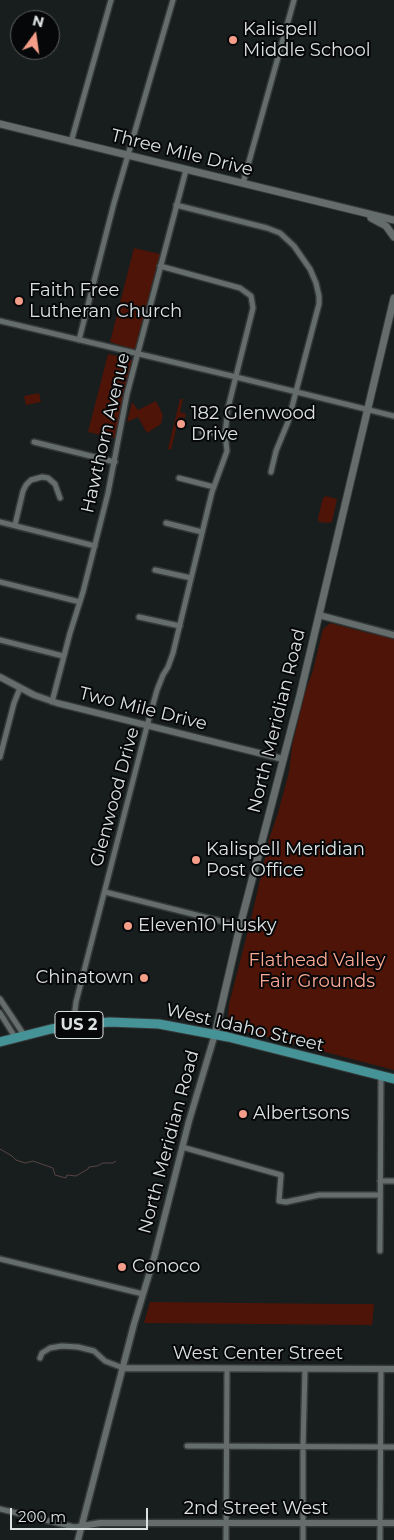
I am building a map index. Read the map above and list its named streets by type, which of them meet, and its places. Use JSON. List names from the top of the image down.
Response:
{
  "streets": {
    "highway": ["US 2", "West Idaho Street"],
    "main road": ["Three Mile Drive", "North Meridian Road"],
    "street": [
      "Hawthorn Avenue",
      "Two Mile Drive",
      "Glenwood Drive",
      "West Center Street",
      "2nd Street West"
    ]
  },
  "crossings": [
    ["Three Mile Drive", "Hawthorn Avenue"],
    ["Hawthorn Avenue", "Two Mile Drive"],
    ["Hawthorn Avenue", "Glenwood Drive"],
    ["Two Mile Drive", "North Meridian Road"],
    ["Two Mile Drive", "Glenwood Drive"],
    ["North Meridian Road", "West Idaho Street"],
    ["North Meridian Road", "West Center Street"],
    ["North Meridian Road", "2nd Street West"],
    ["Glenwood Drive", "West Idaho Street"]
  ],
  "parks": ["Flathead Valley Fair Grounds"],
  "places": [
    "Kalispell Middle School",
    "Faith Free Lutheran Church",
    "182 Glenwood Drive",
    "Kalispell Meridian Post Office",
    "Eleven10 Husky",
    "Chinatown",
    "Albertsons",
    "Conoco"
  ],
  "scale_bar": "200 m",
  "north": "top"
}
